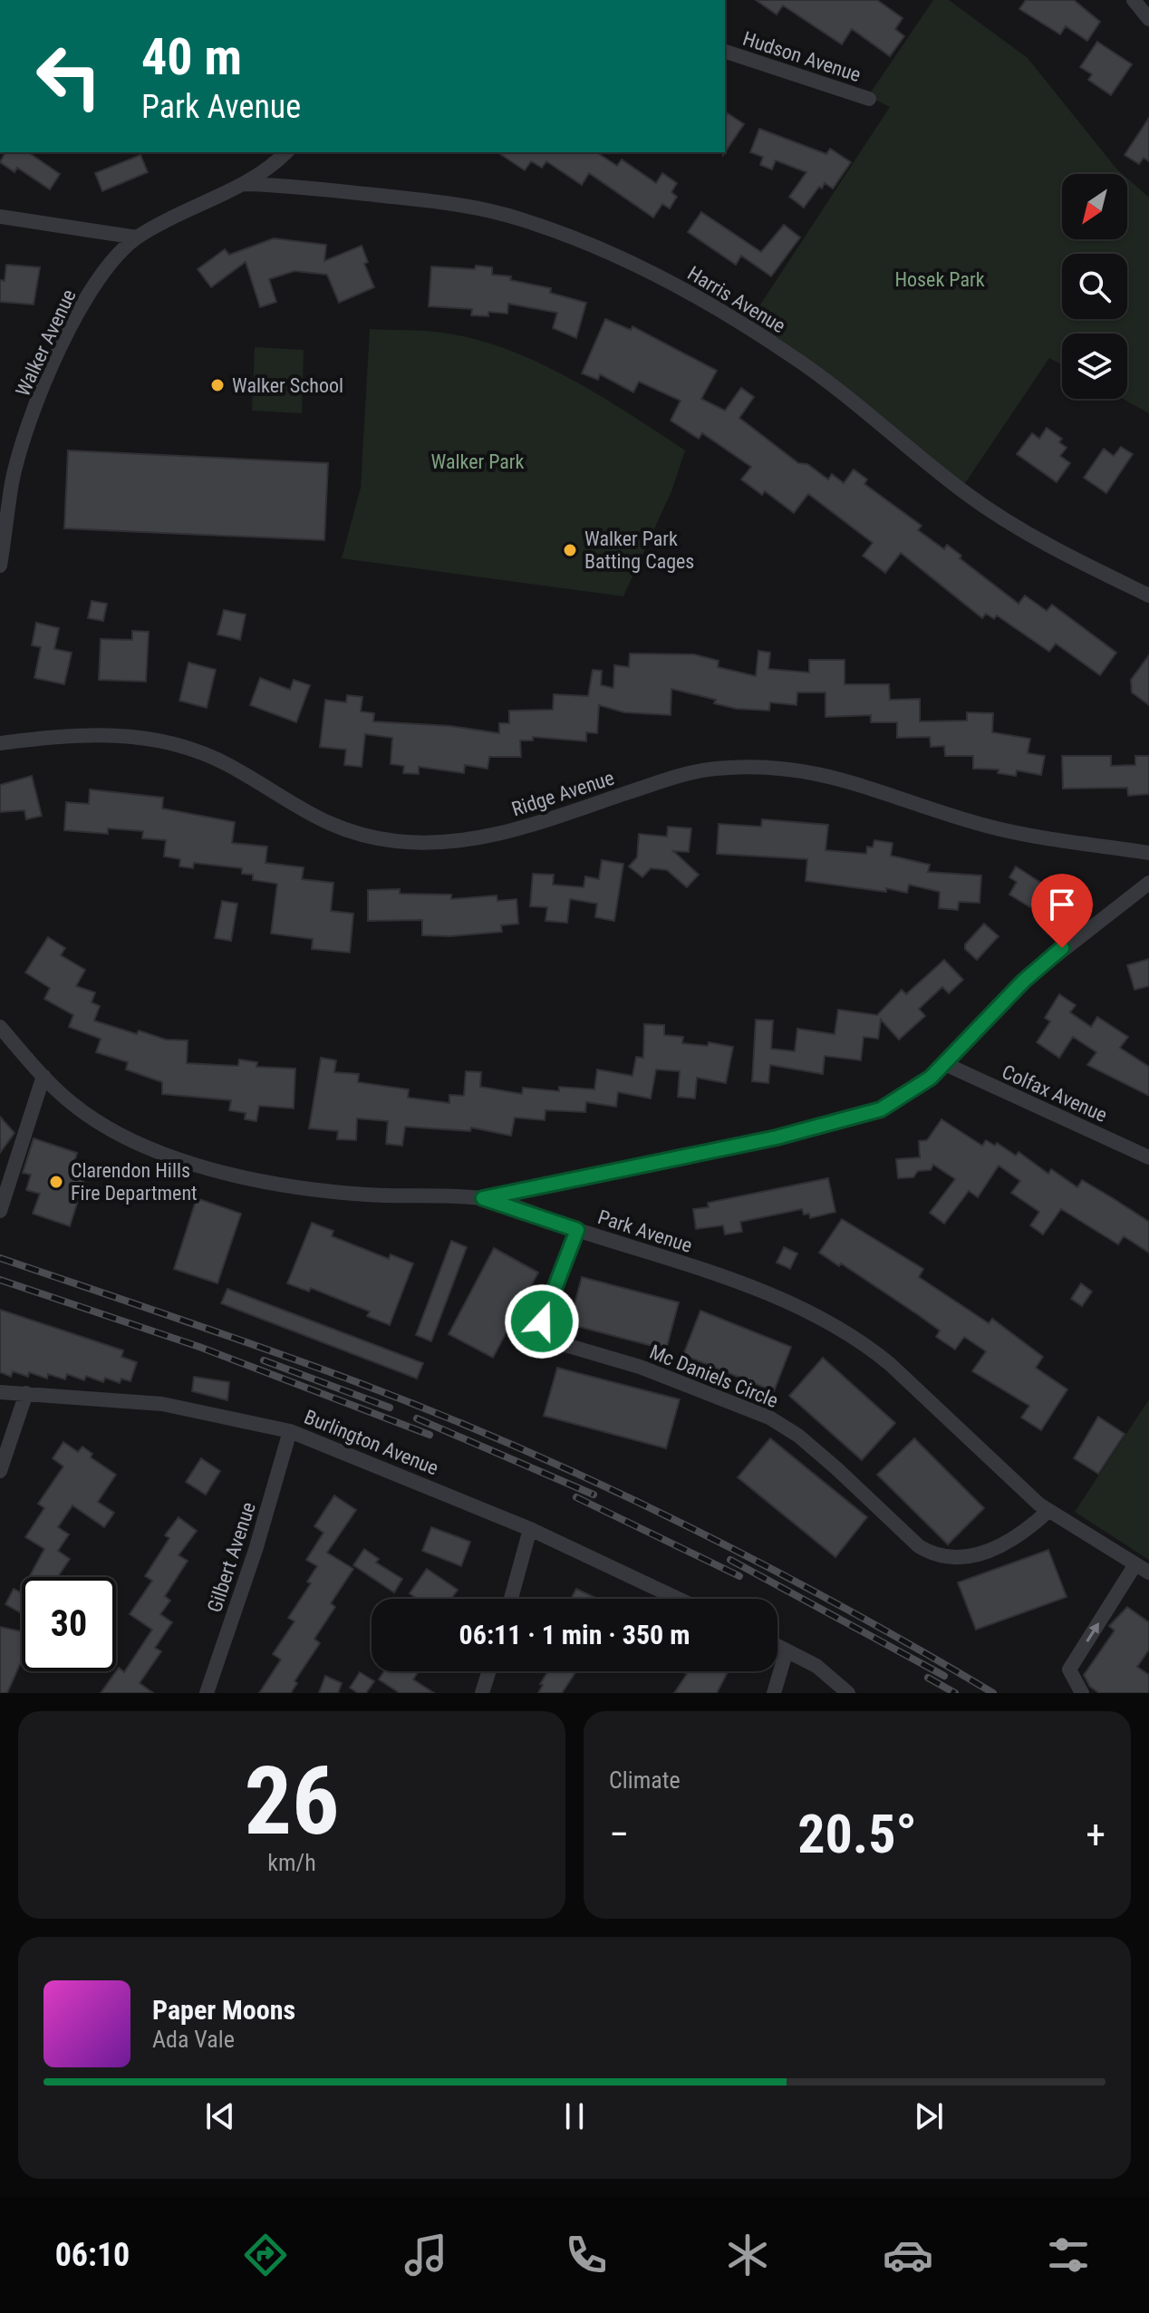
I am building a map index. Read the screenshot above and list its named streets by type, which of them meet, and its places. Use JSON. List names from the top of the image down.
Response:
{
  "streets": {
    "street": [
      "Hudson Avenue",
      "Harris Avenue",
      "Walker Avenue",
      "Ridge Avenue",
      "Colfax Avenue",
      "Park Avenue",
      "Mc Daniels Circle",
      "Burlington Avenue",
      "Gilbert Avenue"
    ]
  },
  "crossings": [
    ["Harris Avenue", "Walker Avenue"],
    ["Park Avenue", "Mc Daniels Circle"],
    ["Burlington Avenue", "Gilbert Avenue"]
  ],
  "parks": ["Hosek Park", "Walker Park"],
  "places": ["Walker School", "Walker Park Batting Cages", "Clarendon Hills Fire Department"],
  "north": "bottom left",
  "page": {
    "turn": ["40 m", "Park Avenue"],
    "limit": "30",
    "trip": "06:11 · 1 min · 350 m",
    "tile": [
      ["26", "km/h"],
      "Climate"
    ],
    "heat": ["−", "20.5°", "+"],
    "song": ["Paper Moons", "Ada Vale"],
    "tabs": "06:10"
  }
}
